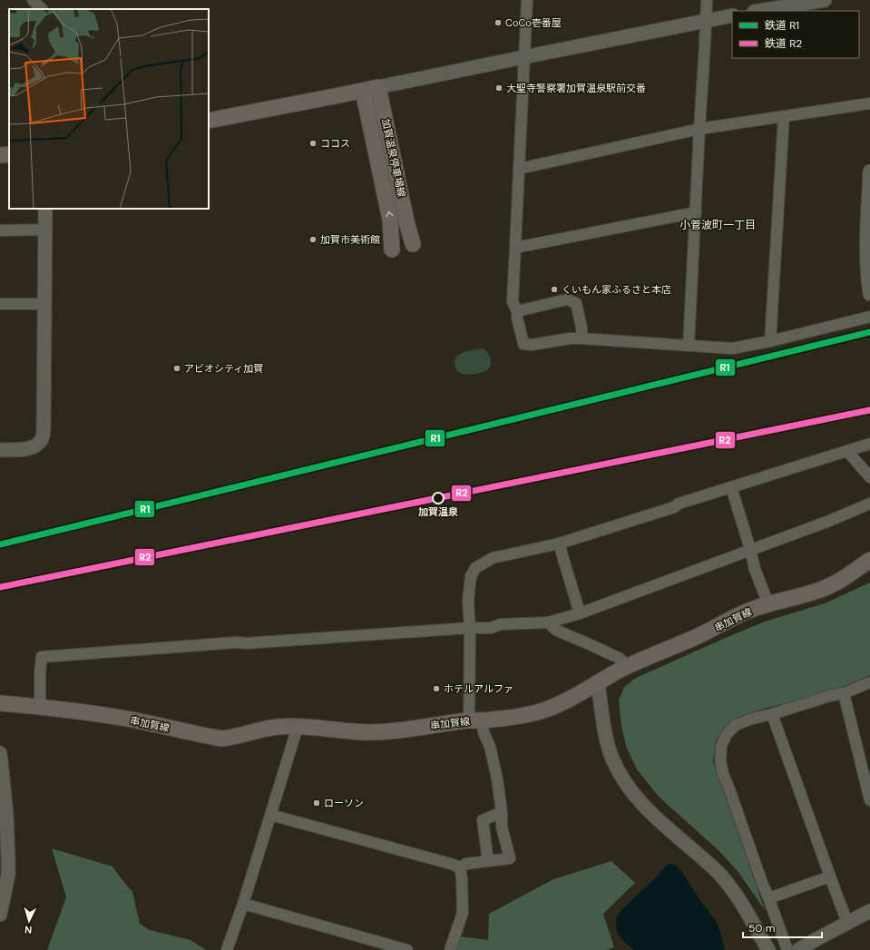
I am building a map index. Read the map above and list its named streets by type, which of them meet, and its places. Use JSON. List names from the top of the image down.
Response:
{
  "streets": {
    "main road": ["加賀温泉停車場線", "串加賀線"]
  },
  "districts": ["小菅波町一丁目"],
  "places": [
    "CoCo壱番屋",
    "大聖寺警察署加賀温泉駅前交番",
    "ココス",
    "加賀市美術館",
    "くいもん家ふるさと本店",
    "アビオシティ加賀",
    "加賀温泉",
    "ホテルアルファ",
    "ローソン"
  ],
  "lines": ["rail line R1", "rail line R2"],
  "legend": ["鉄道 R1", "鉄道 R2"],
  "scale_bar": "50 m",
  "north": "bottom"
}
